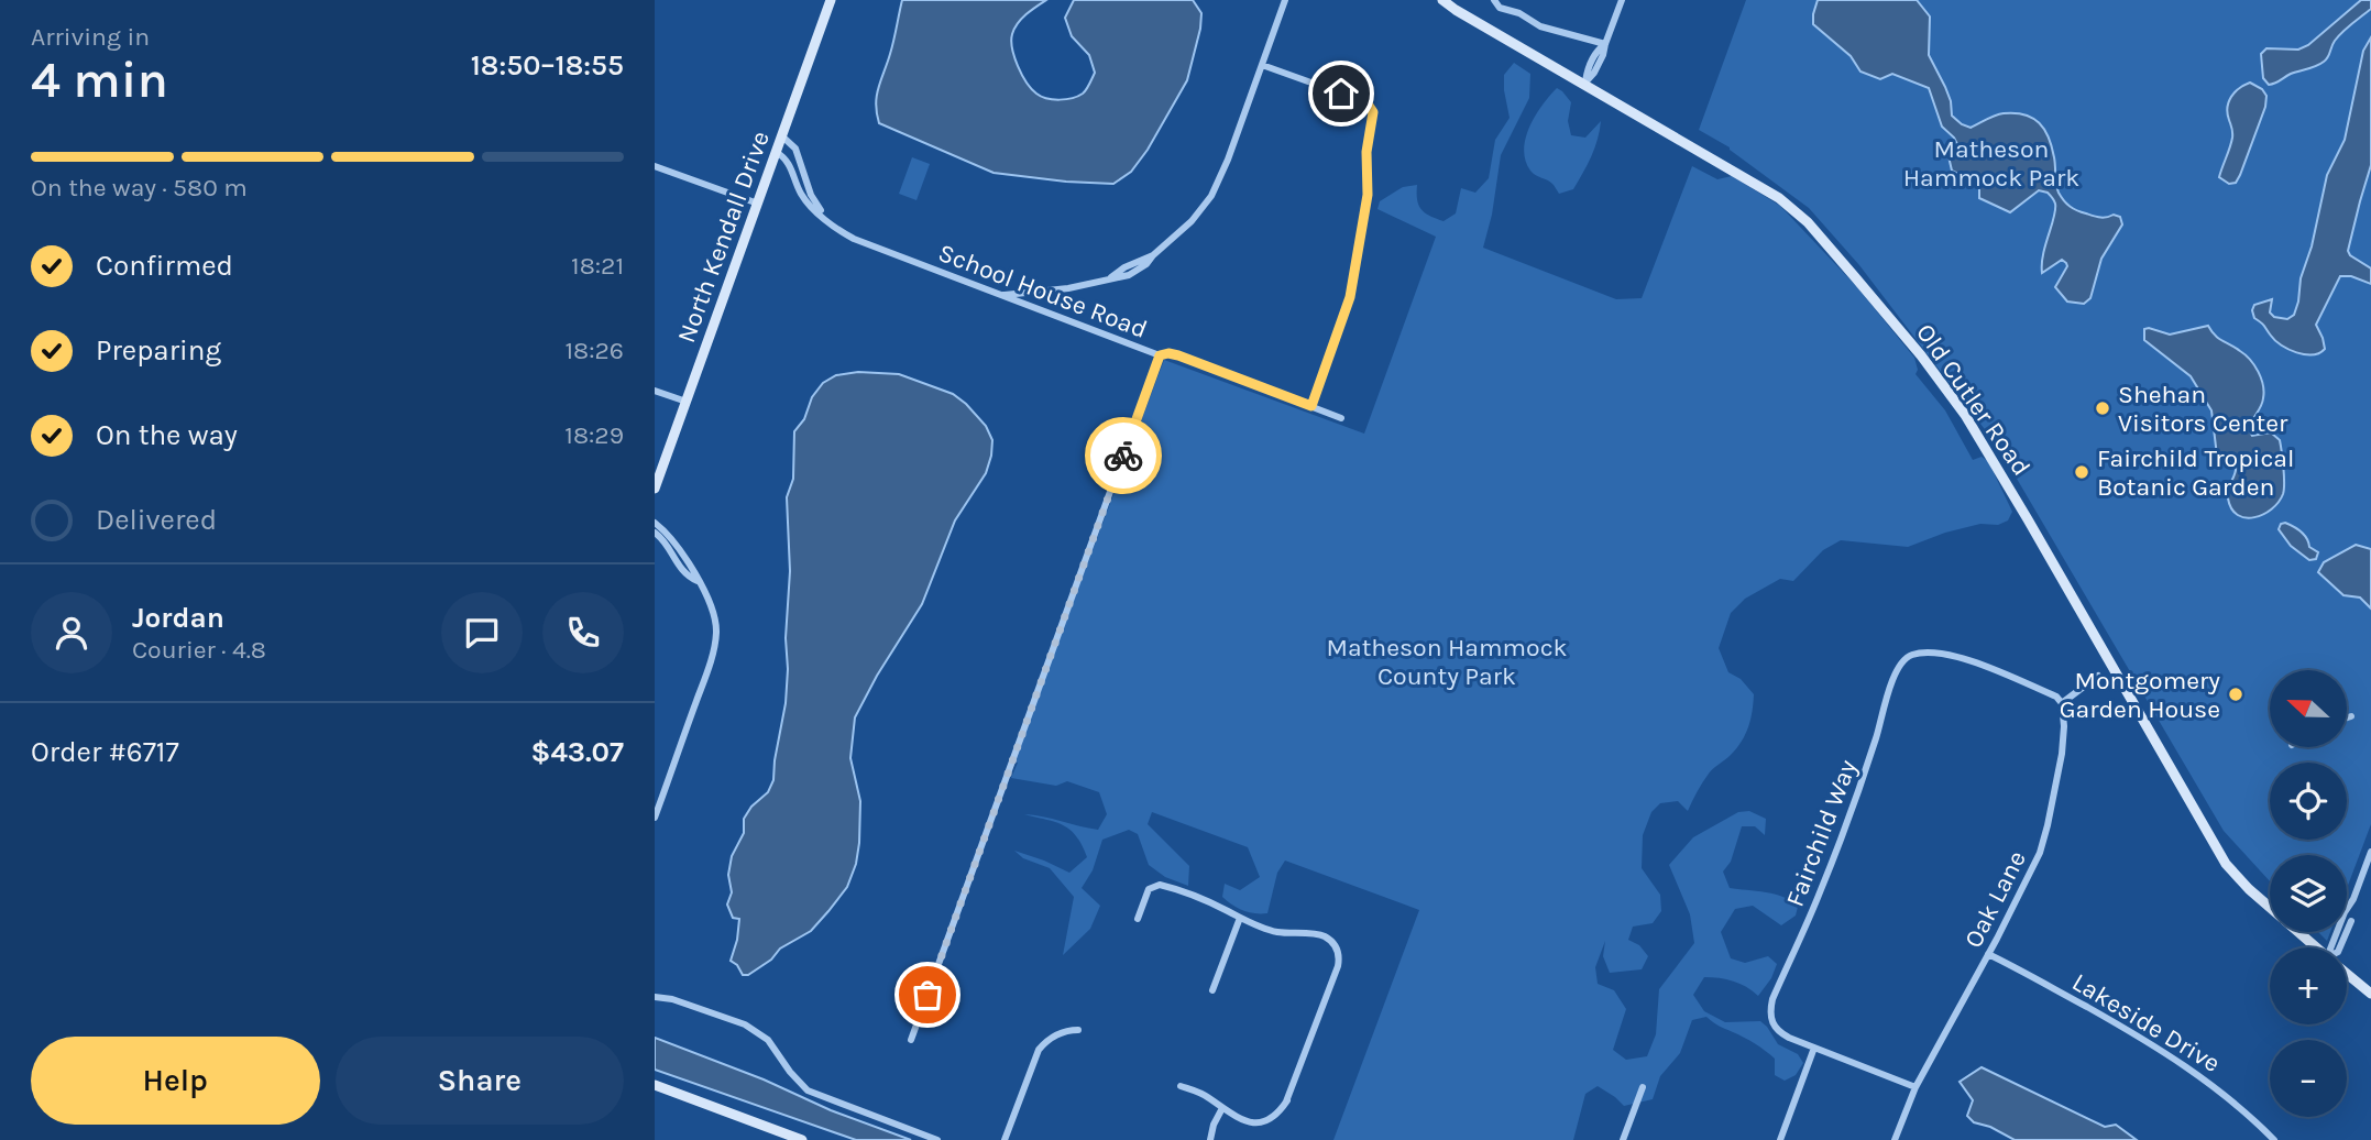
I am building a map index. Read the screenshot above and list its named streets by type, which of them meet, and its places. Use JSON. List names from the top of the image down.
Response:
{
  "streets": {
    "main road": ["North Kendall Drive", "Old Cutler Road"],
    "street": [
      "School House Road",
      "Fairchild Way",
      "Oak Lane",
      "Lakeside Drive"
    ]
  },
  "crossings": [
    ["North Kendall Drive", "School House Road"],
    ["Fairchild Way", "Oak Lane"],
    ["Oak Lane", "Lakeside Drive"]
  ],
  "parks": ["Matheson Hammock Park", "Matheson Hammock County Park"],
  "places": ["Shehan Visitors Center", "Fairchild Tropical Botanic Garden", "Montgomery Garden House"],
  "north": "left",
  "page": {
    "heading": ["4 min", "Arriving in", "18:50–18:55"],
    "panel": [
      "Jordan",
      "Courier · 4.8",
      "Order #6717",
      "$43.07"
    ],
    "bar": "On the way · 580 m",
    "list": [
      ["Confirmed", "18:21"],
      ["Preparing", "18:26"],
      ["On the way", "18:29"],
      "Delivered"
    ],
    "map_buttons": ["+", "−"],
    "buttons": ["Help", "Share"]
  }
}
